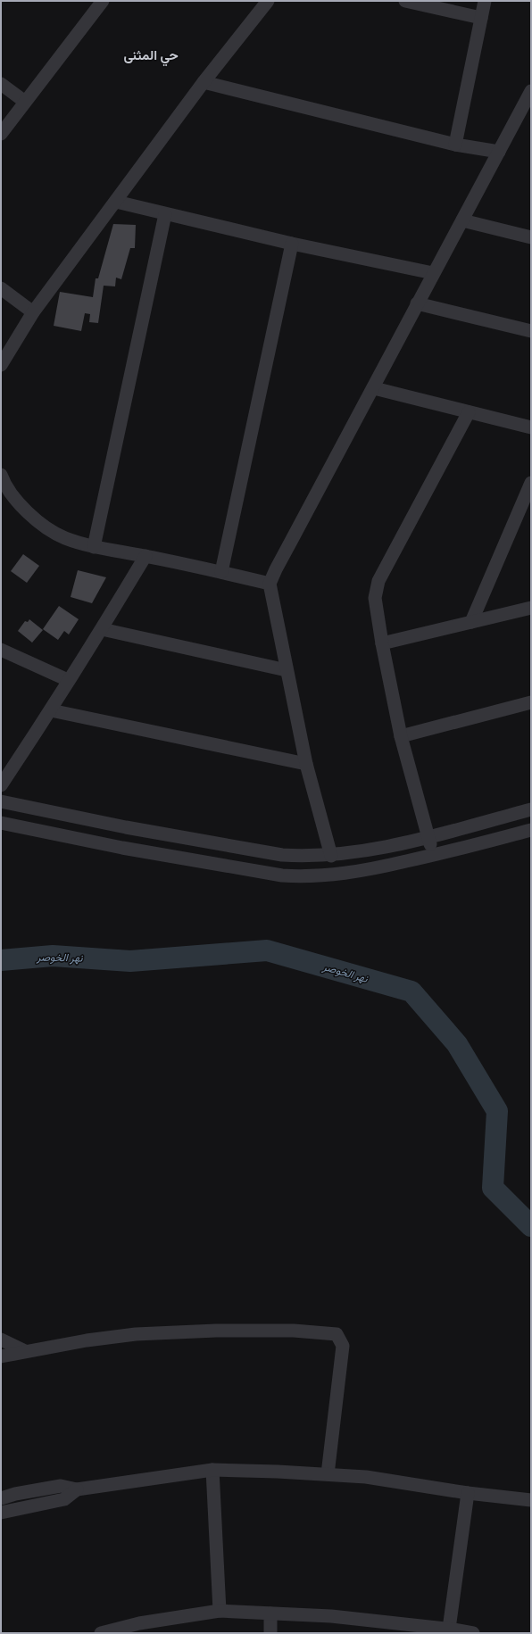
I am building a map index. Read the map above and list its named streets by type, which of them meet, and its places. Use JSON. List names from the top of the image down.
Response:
{
  "districts": ["حي المثنى"],
  "water": ["نهر الخوصر"]
}
